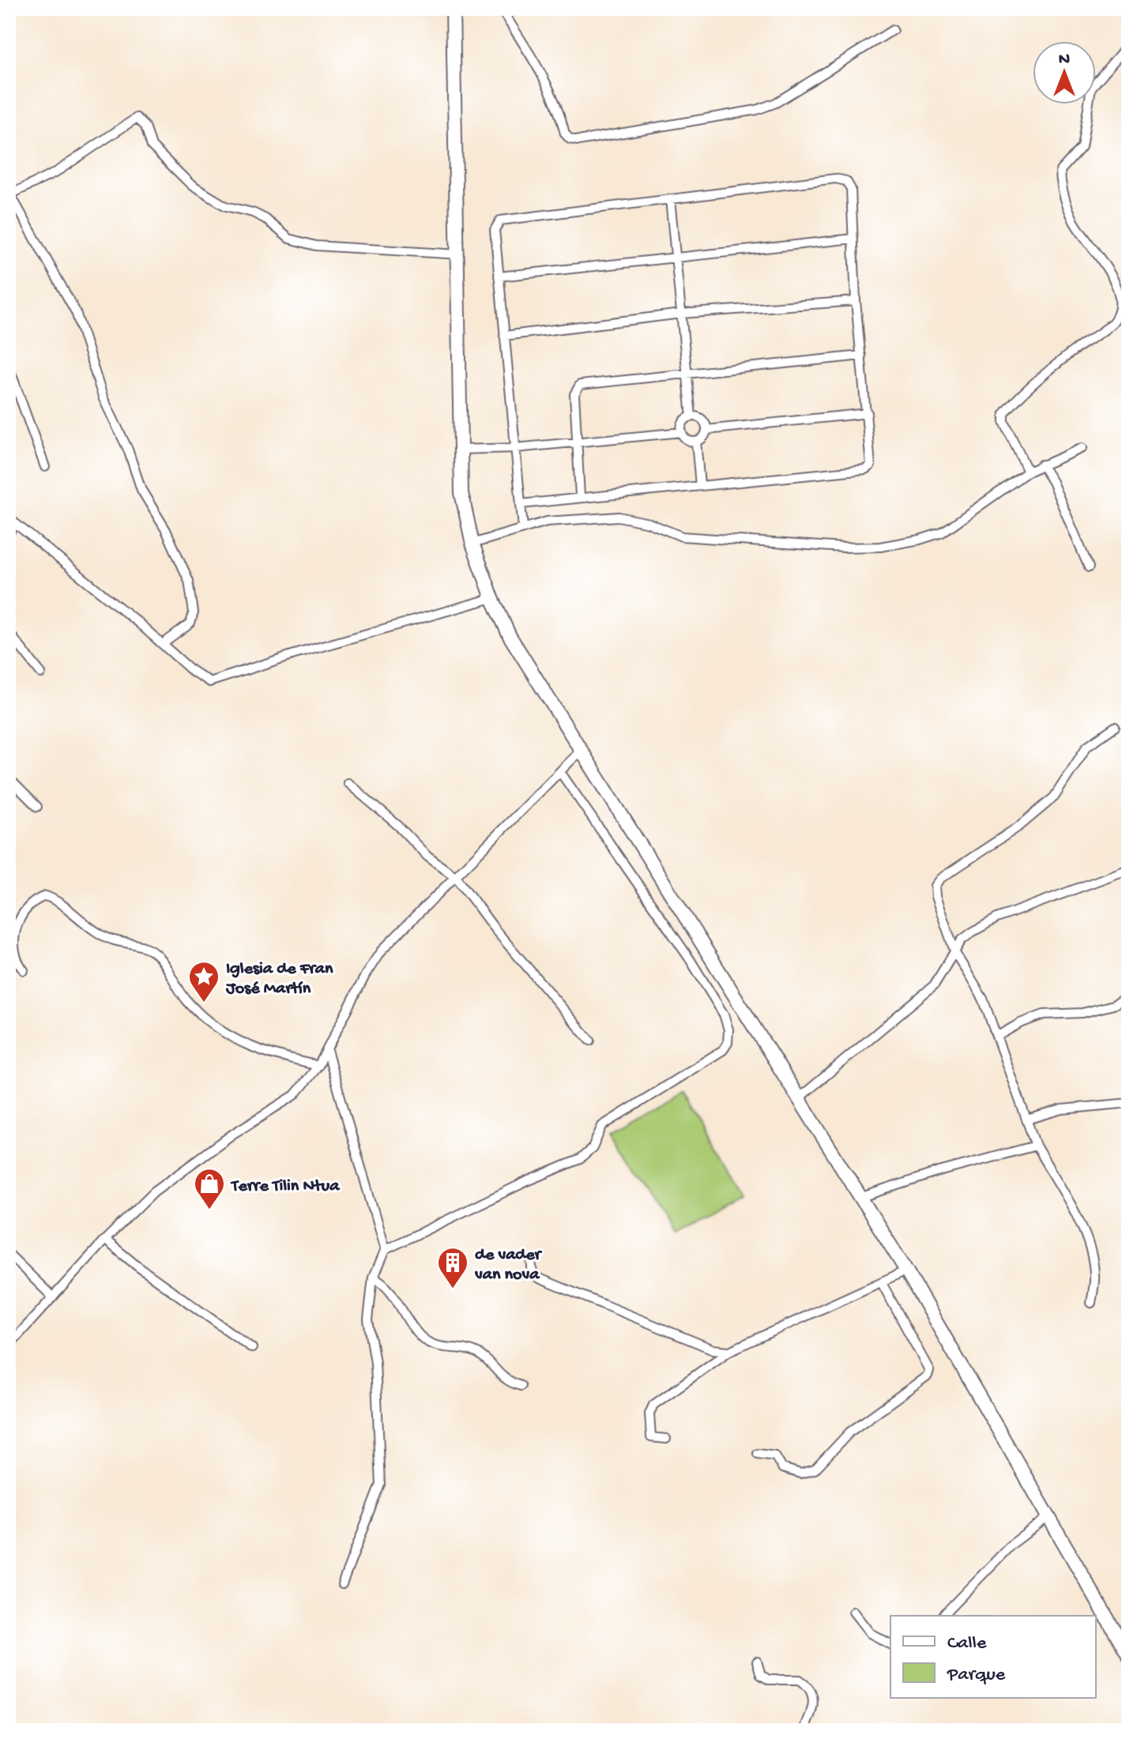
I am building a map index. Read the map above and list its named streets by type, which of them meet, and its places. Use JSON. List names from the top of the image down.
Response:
{
  "places": {
    "place": ["Iglesia de Fran José Martín"],
    "shop": ["Terre Tilin Ntua"],
    "building": ["de vader van nova"]
  },
  "legend": ["Calle", "Parque"],
  "north": "top"
}
